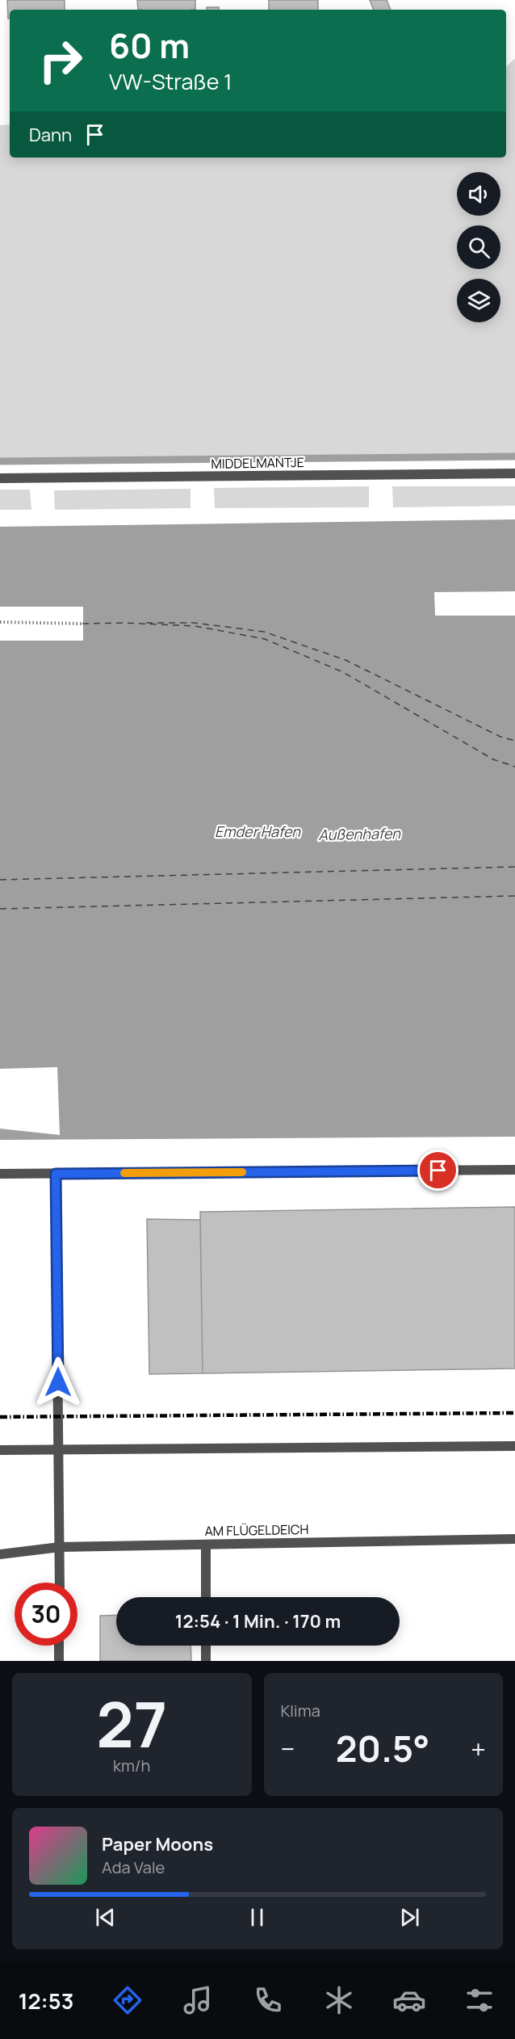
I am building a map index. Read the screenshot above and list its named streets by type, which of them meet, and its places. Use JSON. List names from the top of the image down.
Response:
{
  "streets": {
    "street": ["MIDDELMANTJE", "AM FLÜGELDEICH"]
  },
  "water": ["Emder Hafen", "Außenhafen"],
  "page": {
    "turn": ["60 m", "VW-Straße 1"],
    "then": "Dann",
    "limit": "30",
    "trip": "12:54 · 1 Min. · 170 m",
    "tile": [
      ["27", "km/h"],
      "Klima"
    ],
    "heat": ["−", "20.5°", "+"],
    "song": ["Paper Moons", "Ada Vale"],
    "tabs": "12:53"
  }
}
